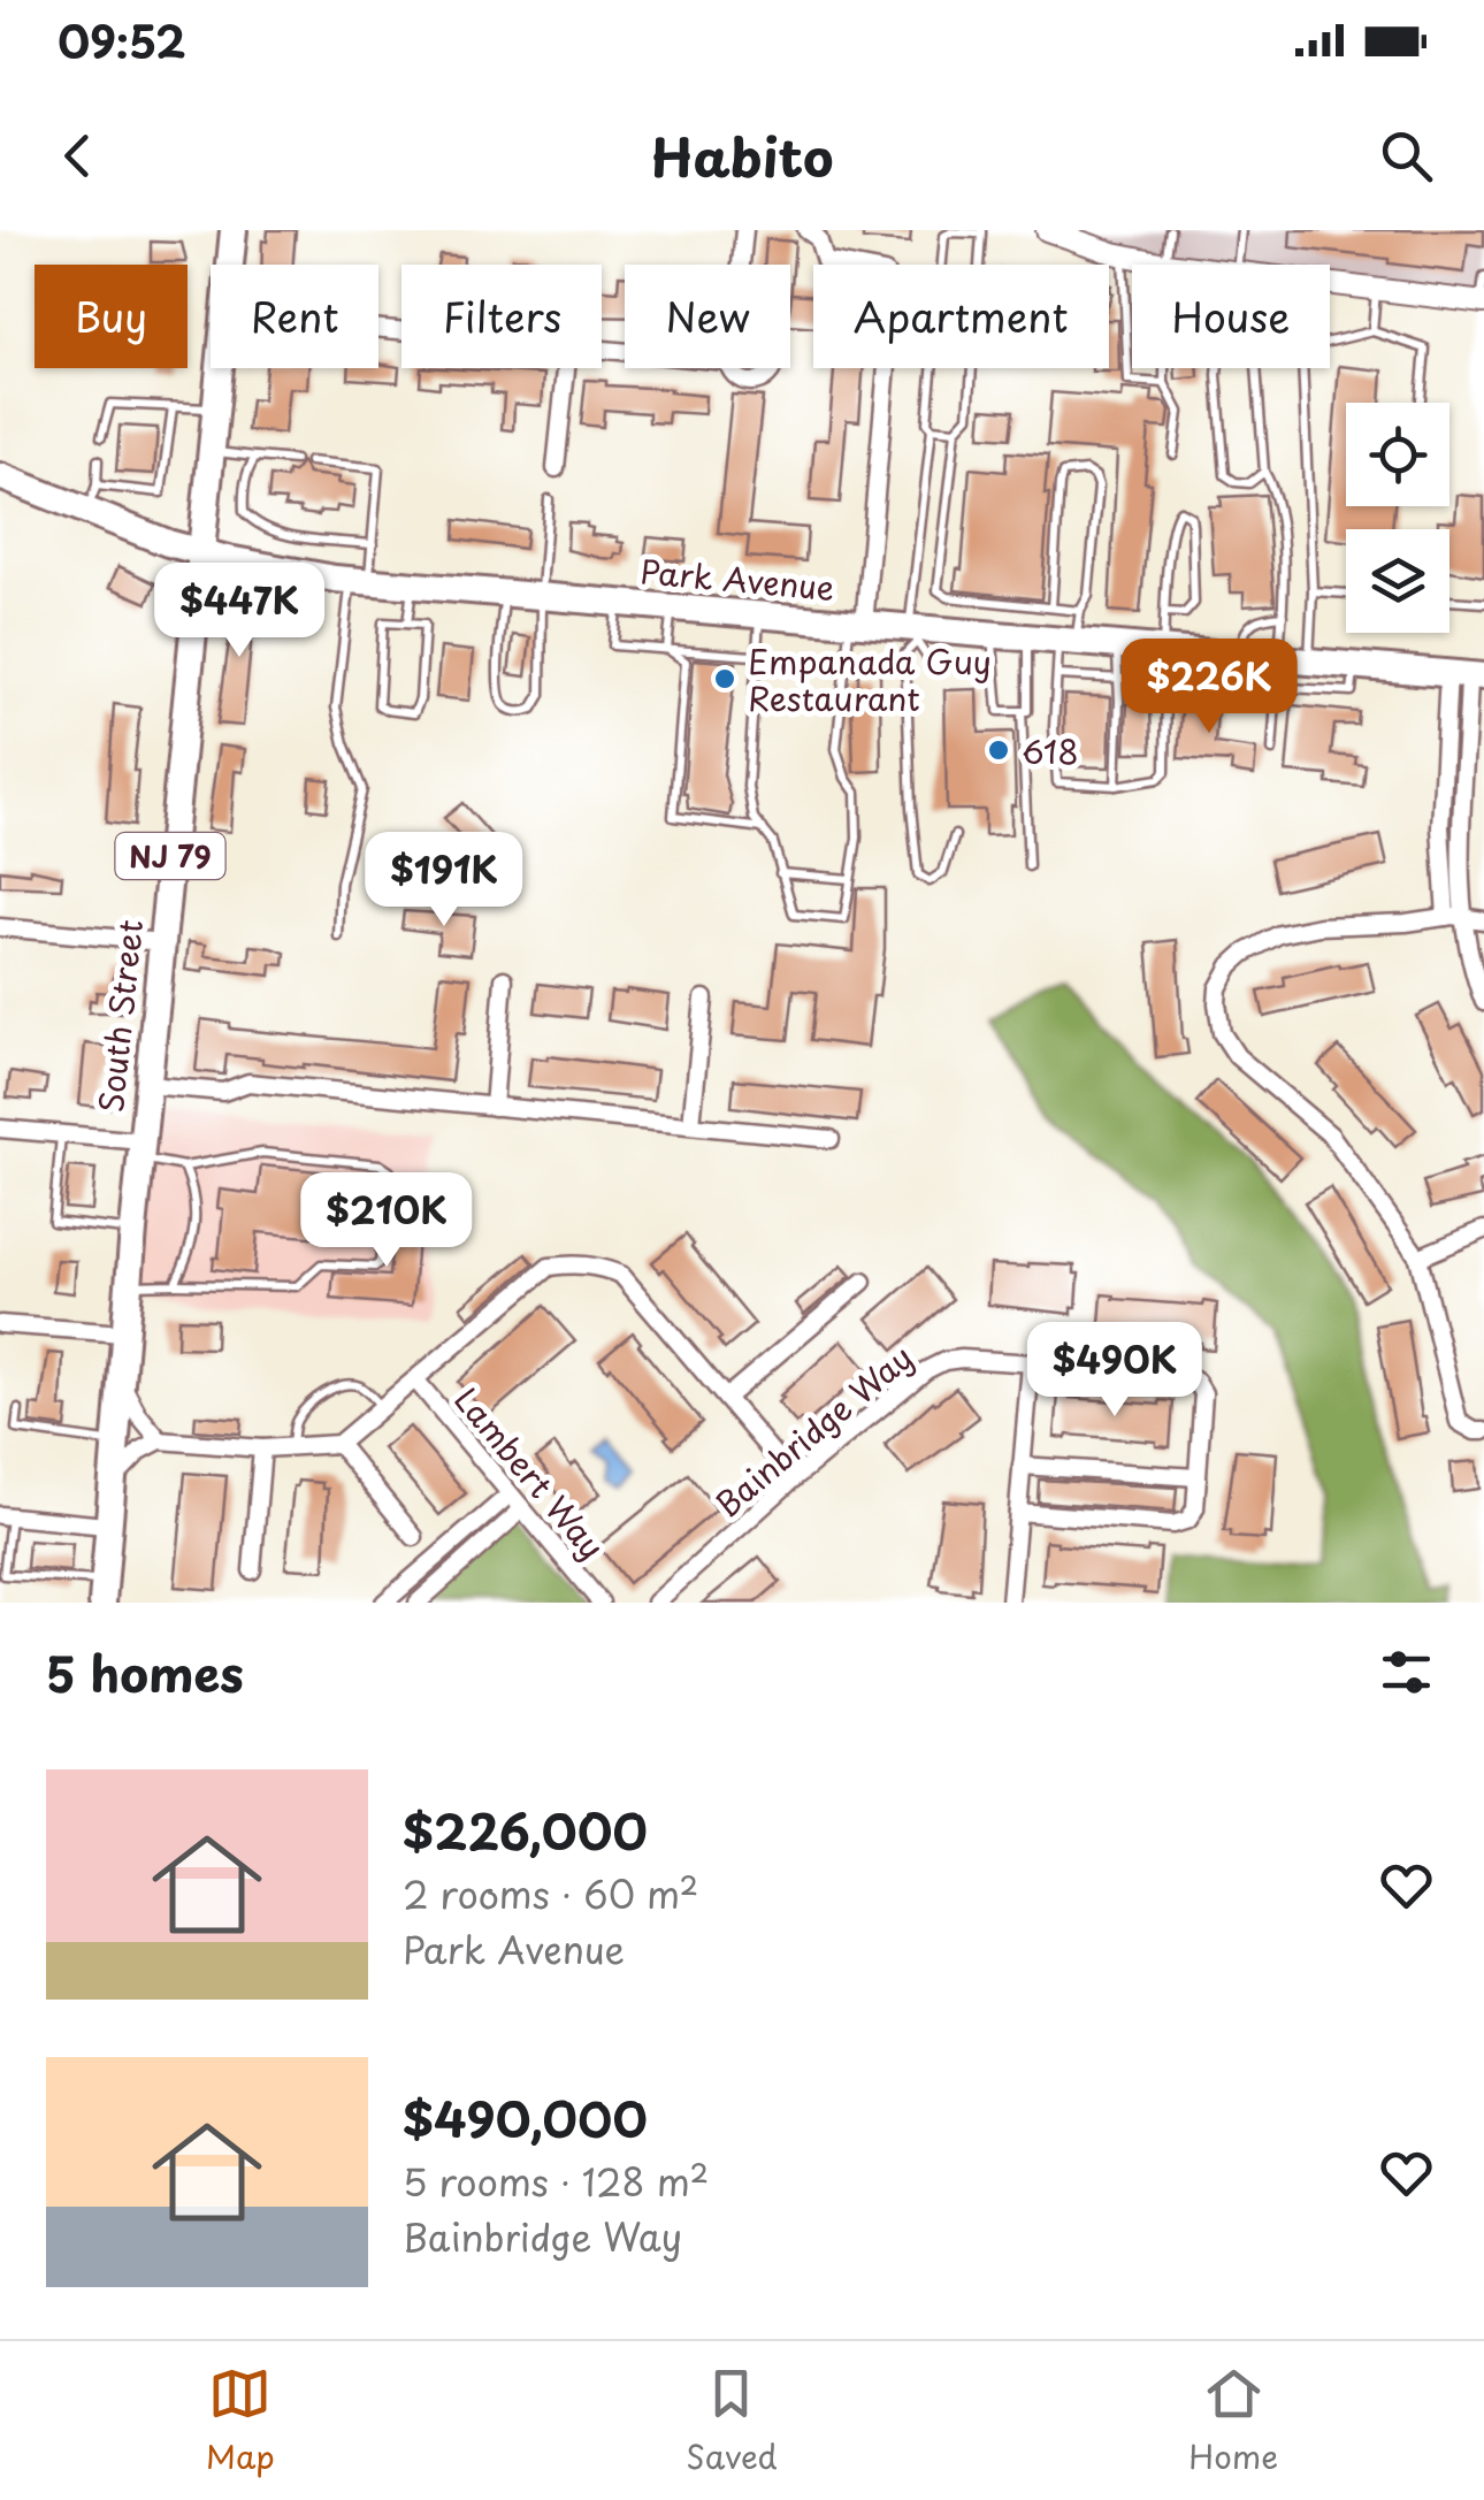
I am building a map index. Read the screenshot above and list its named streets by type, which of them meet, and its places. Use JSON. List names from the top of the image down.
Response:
{
  "streets": {
    "main road": ["Park Avenue", "NJ 79", "South Street"],
    "street": ["Bainbridge Way", "Lambert Way"]
  },
  "crossings": [
    ["Park Avenue", "South Street"]
  ],
  "places": ["Empanada Guy Restaurant", "618"],
  "page": {
    "status": "09:52",
    "header": "Habito",
    "chip": [
      "Buy",
      "Rent",
      "Filters",
      "New",
      "Apartment",
      "House"
    ],
    "price": [
      "$447K",
      "$226K",
      "$191K",
      "$210K",
      "$490K"
    ],
    "heading": "5 homes",
    "list": [
      {
        "name": "$226,000",
        "note": "2 rooms · 60 m² · Park Avenue"
      },
      {
        "name": "$490,000",
        "note": "5 rooms · 128 m² · Bainbridge Way"
      }
    ],
    "tabs": ["Map", "Saved", "Home"]
  }
}
